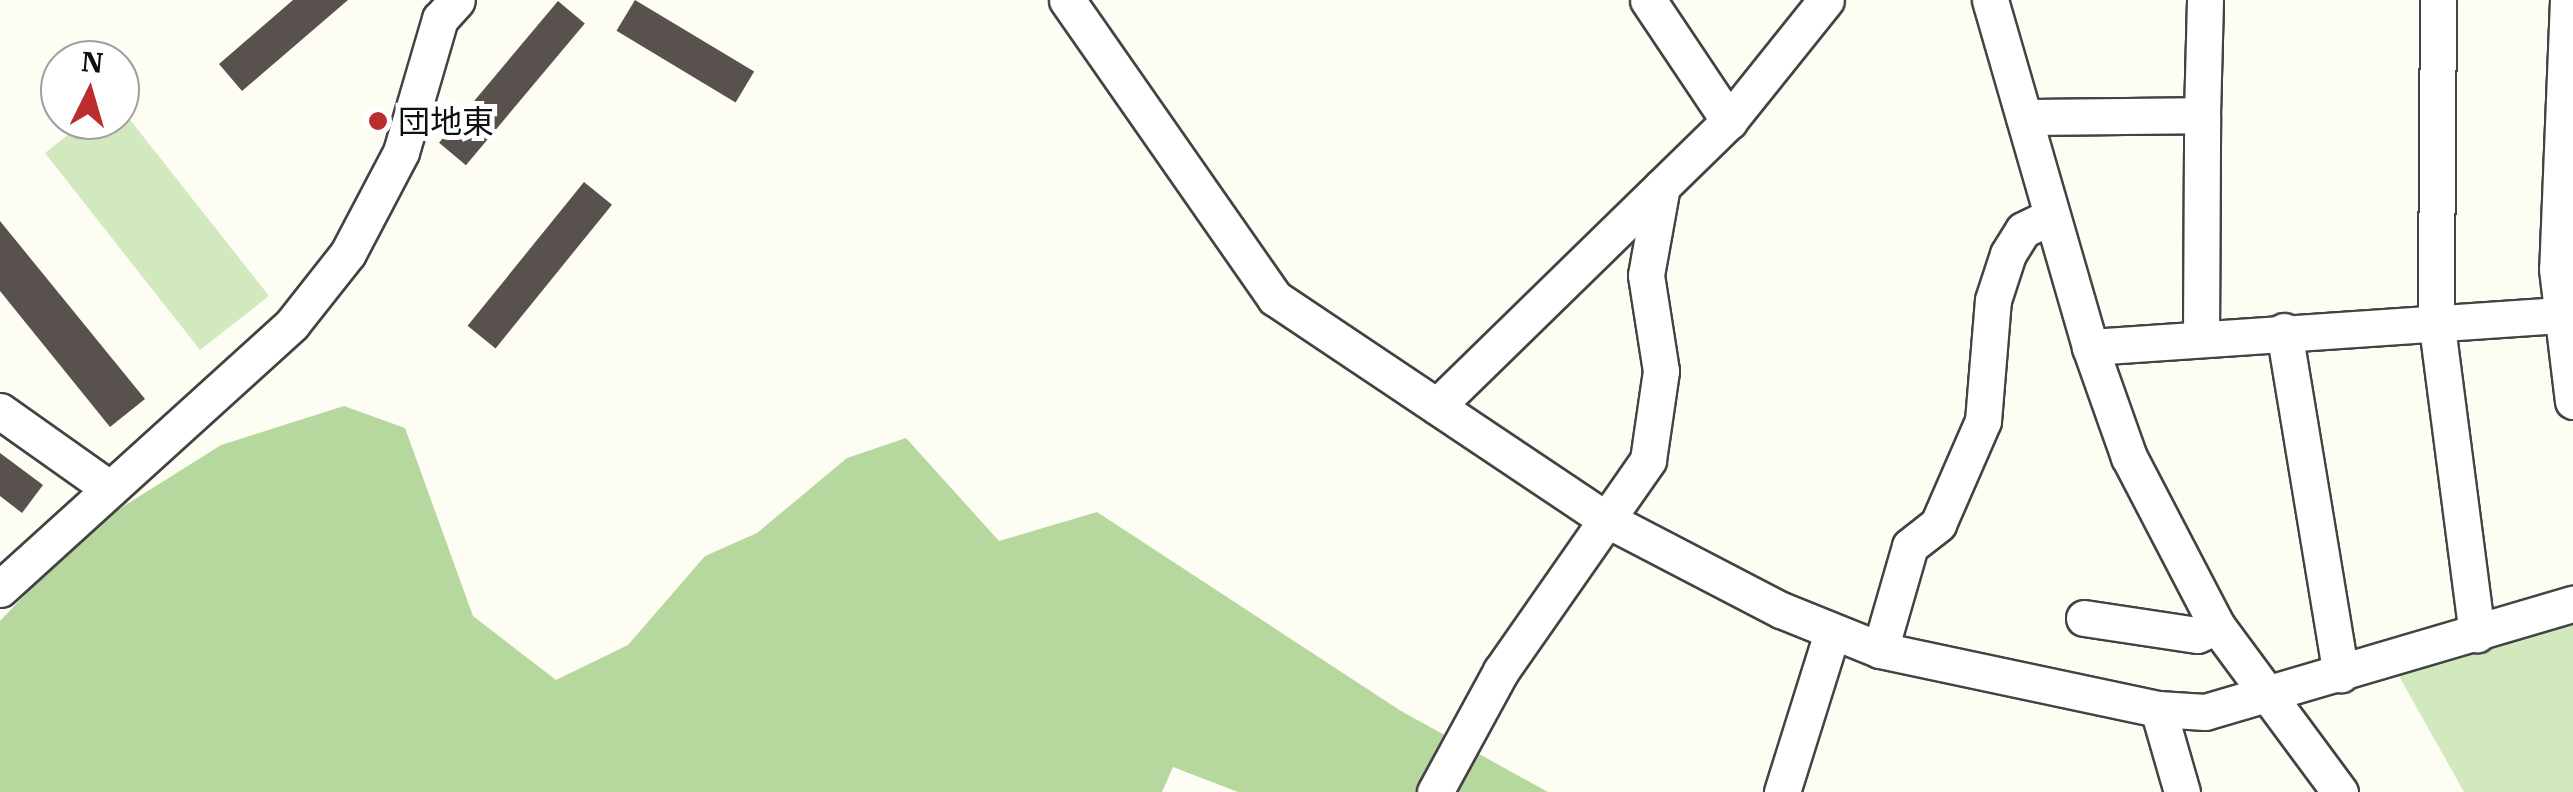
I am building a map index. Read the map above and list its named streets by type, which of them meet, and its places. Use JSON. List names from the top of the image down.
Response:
{
  "places": ["団地東"],
  "north": "top"
}
